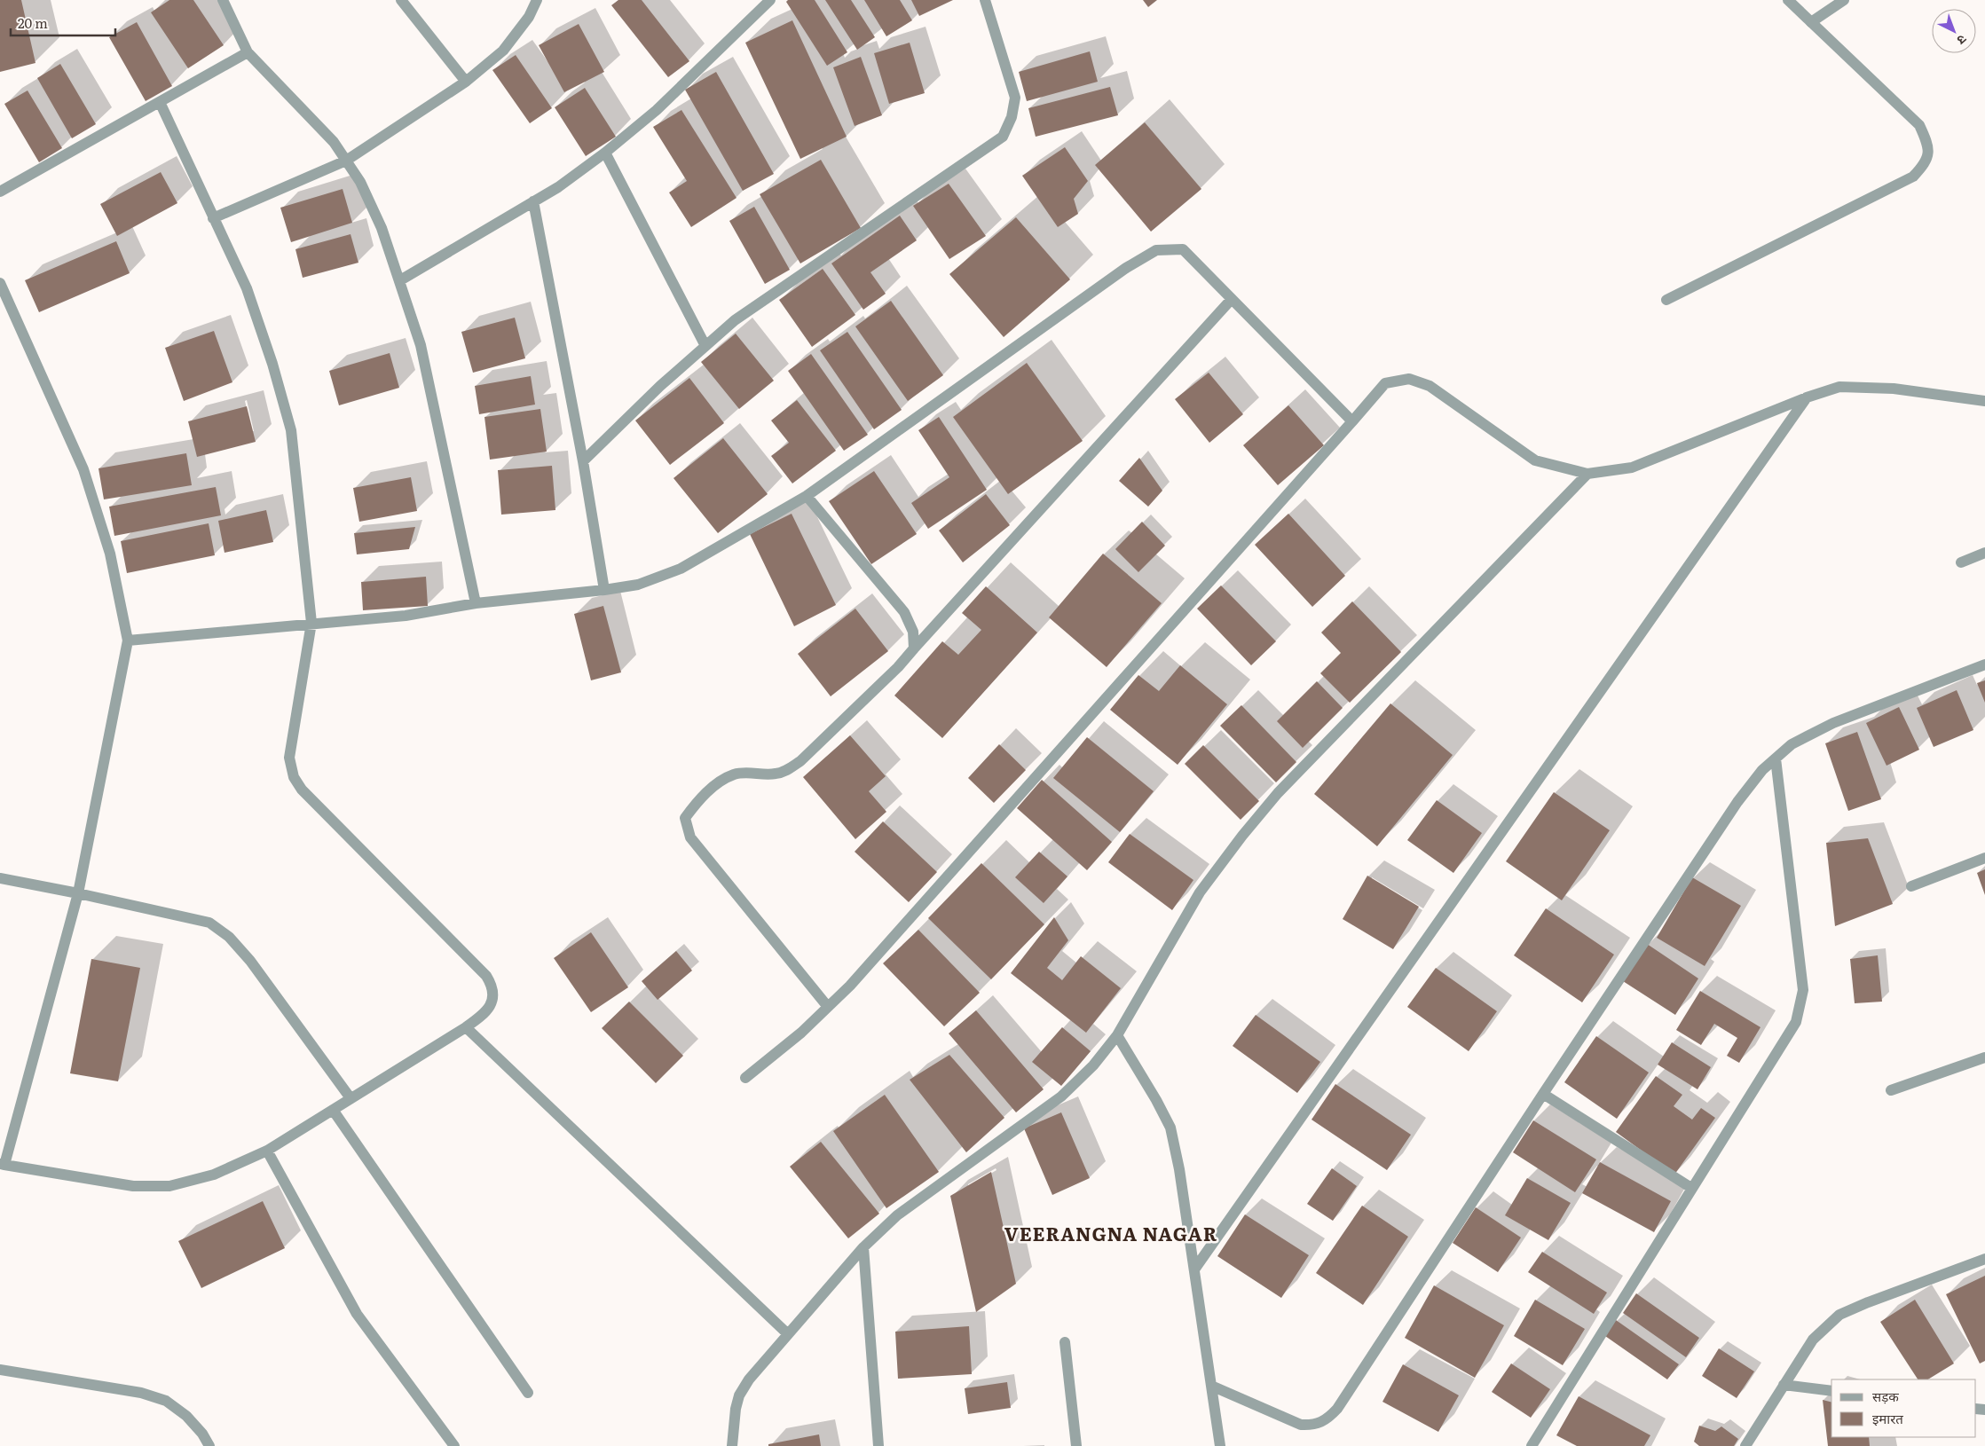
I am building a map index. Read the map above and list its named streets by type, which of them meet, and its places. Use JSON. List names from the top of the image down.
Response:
{
  "districts": ["VEERANGNA NAGAR"],
  "legend": ["सड़क", "इमारत"],
  "scale_bar": "20 m",
  "north": "bottom right"
}
